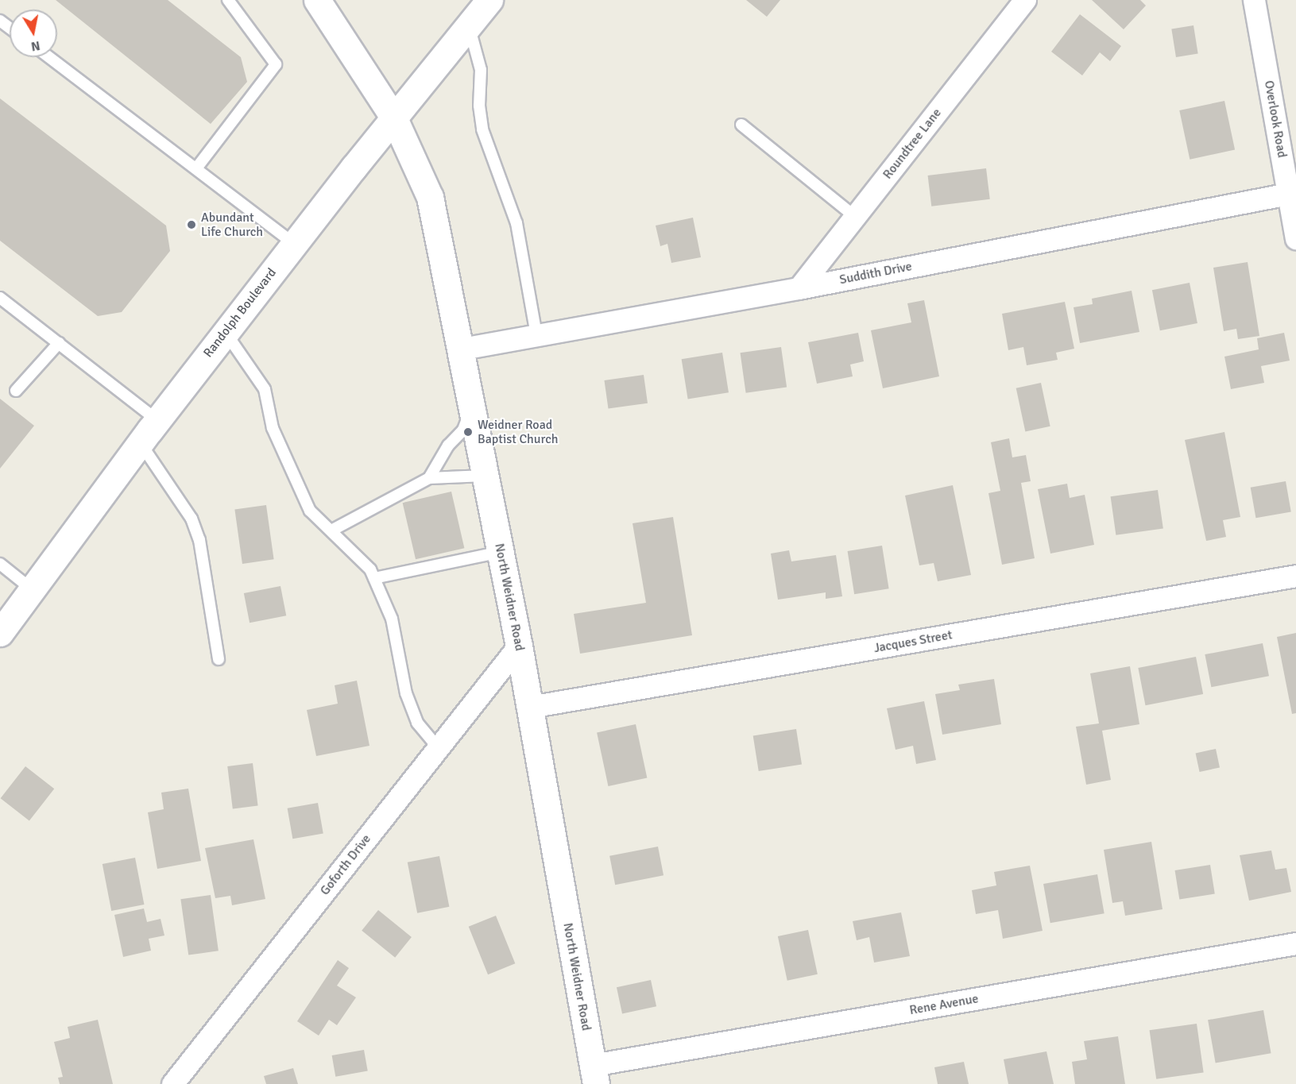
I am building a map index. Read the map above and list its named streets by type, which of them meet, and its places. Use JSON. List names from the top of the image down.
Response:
{
  "streets": {
    "main road": ["Randolph Boulevard", "North Weidner Road"],
    "street": [
      "Overlook Road",
      "Roundtree Lane",
      "Suddith Drive",
      "Jacques Street",
      "Goforth Drive",
      "Rene Avenue"
    ]
  },
  "crossings": [
    ["Overlook Road", "Suddith Drive"],
    ["Roundtree Lane", "Suddith Drive"],
    ["Suddith Drive", "North Weidner Road"],
    ["Randolph Boulevard", "North Weidner Road"],
    ["North Weidner Road", "Jacques Street"],
    ["North Weidner Road", "Goforth Drive"],
    ["North Weidner Road", "Rene Avenue"]
  ],
  "places": ["Abundant Life Church", "Weidner Road Baptist Church"],
  "north": "bottom"
}
